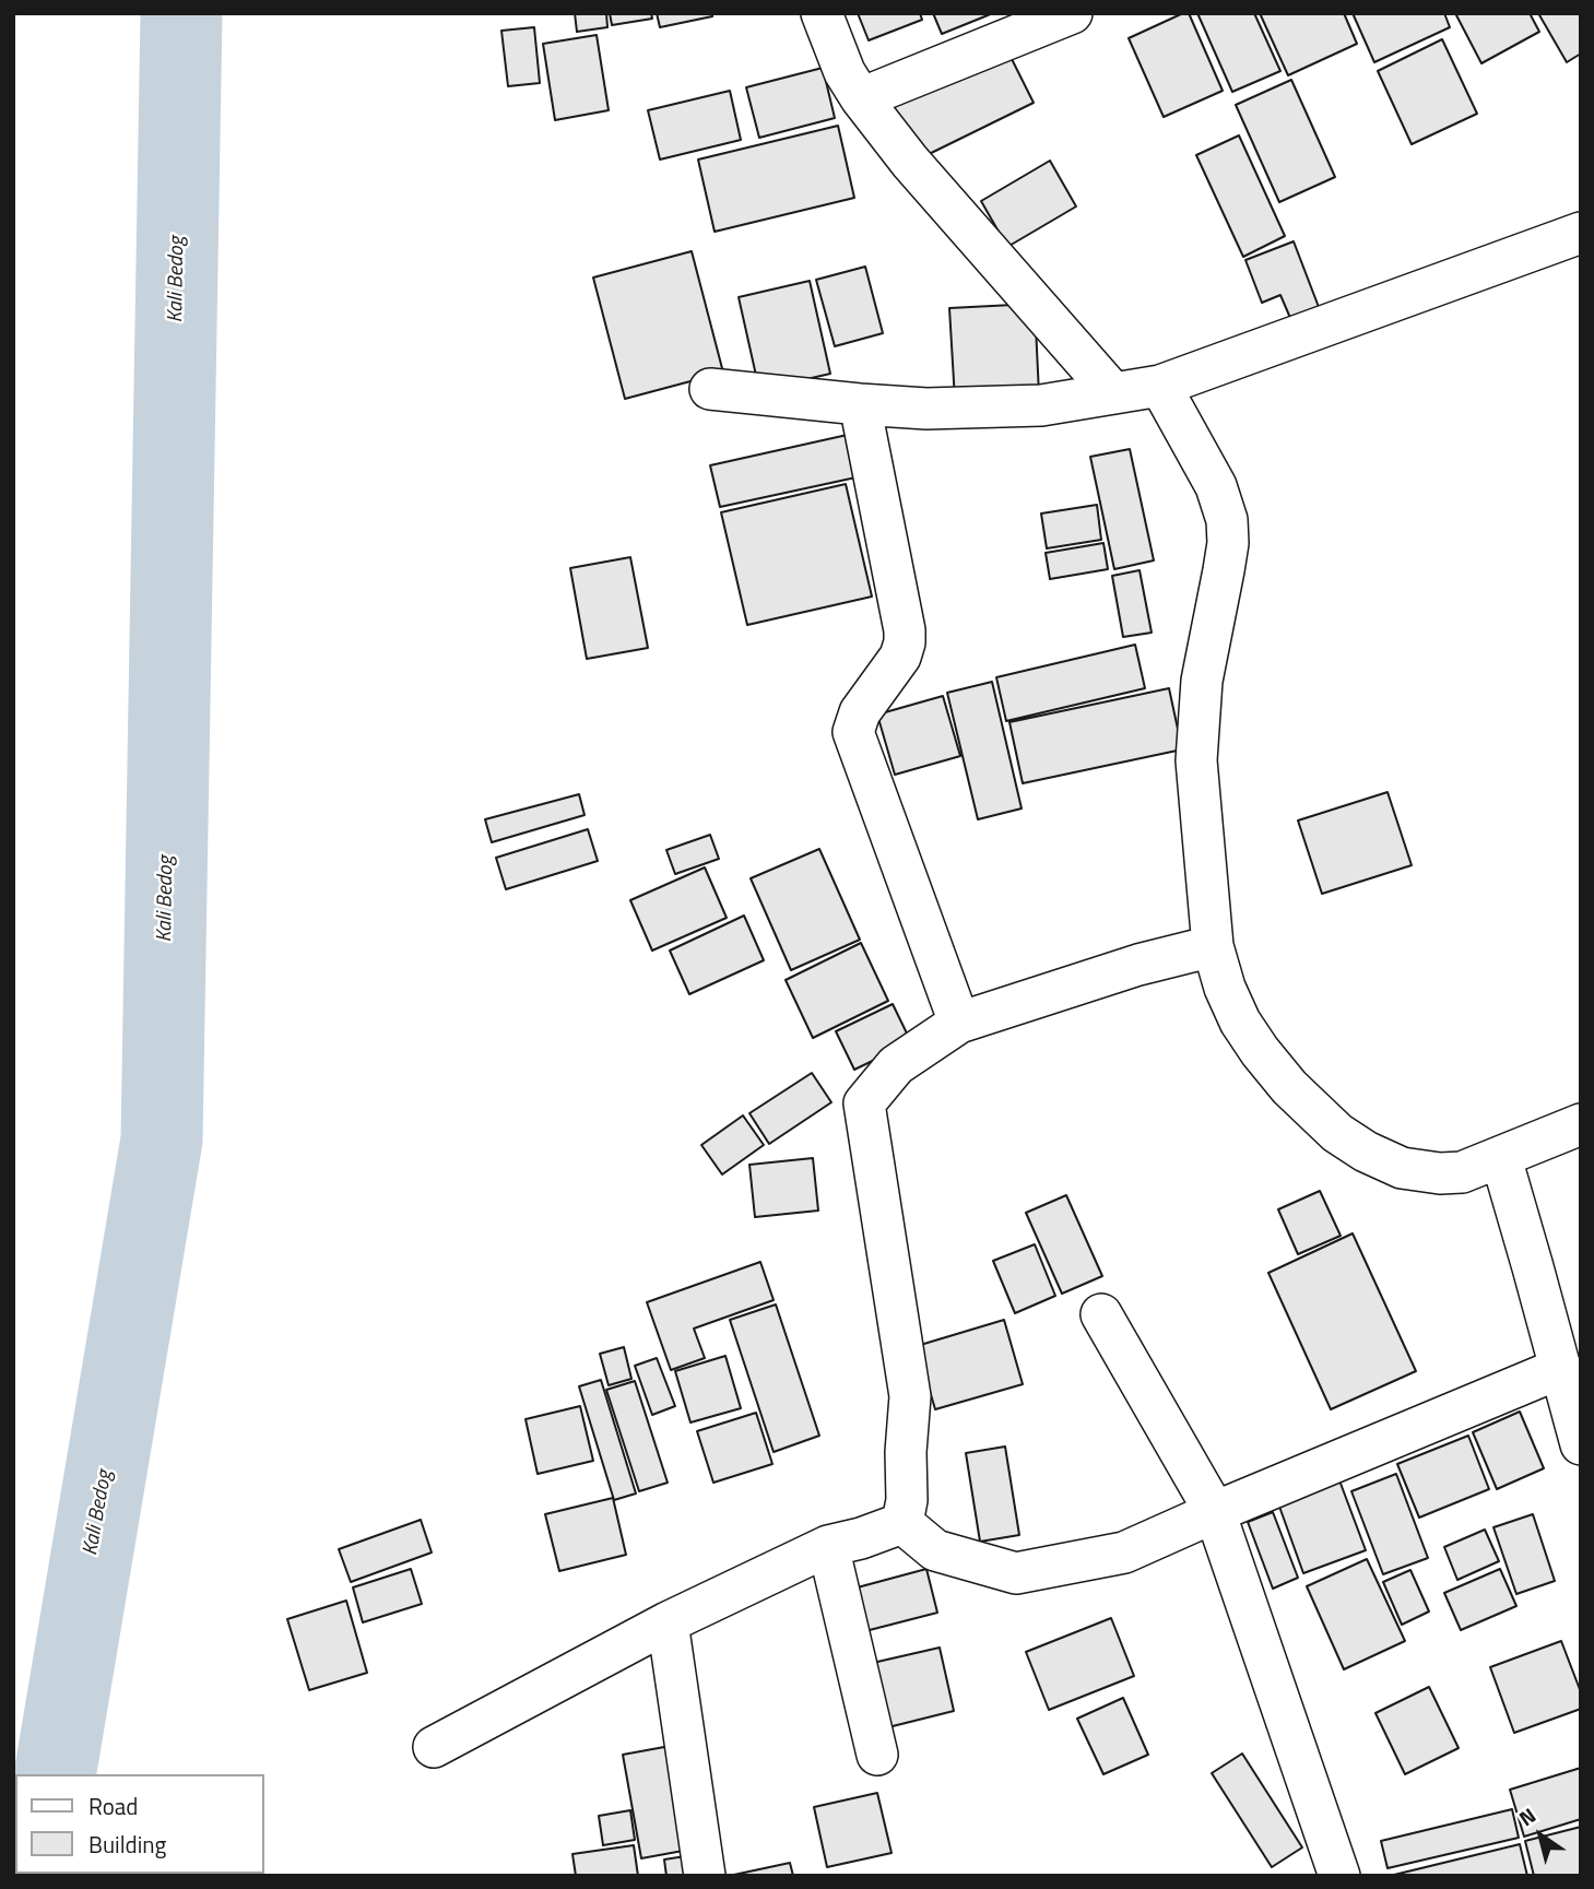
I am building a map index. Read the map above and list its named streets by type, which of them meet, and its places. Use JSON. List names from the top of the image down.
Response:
{
  "water": ["Kali Bedog"],
  "legend": ["Road", "Building"],
  "north": "top left"
}
